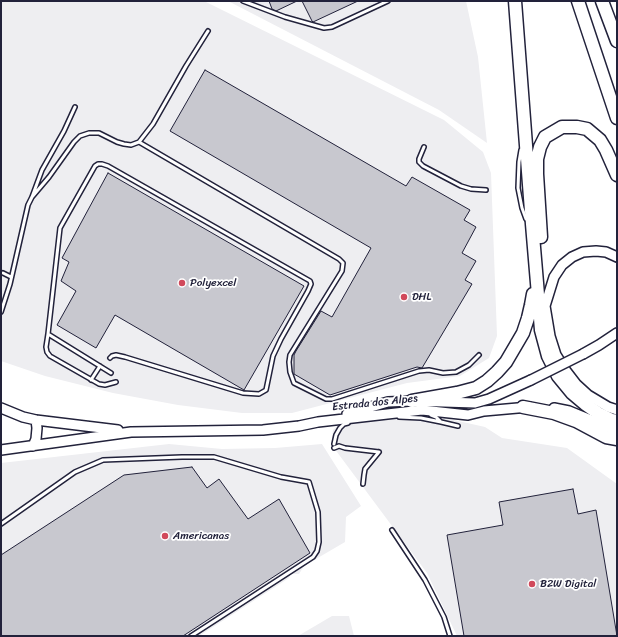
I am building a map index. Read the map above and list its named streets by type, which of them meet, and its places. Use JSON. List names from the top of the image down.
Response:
{
  "streets": {
    "main road": ["Estrada dos Alpes"]
  },
  "places": [
    "Polyexcel",
    "DHL",
    "Americanas",
    "B2W Digital"
  ]
}
